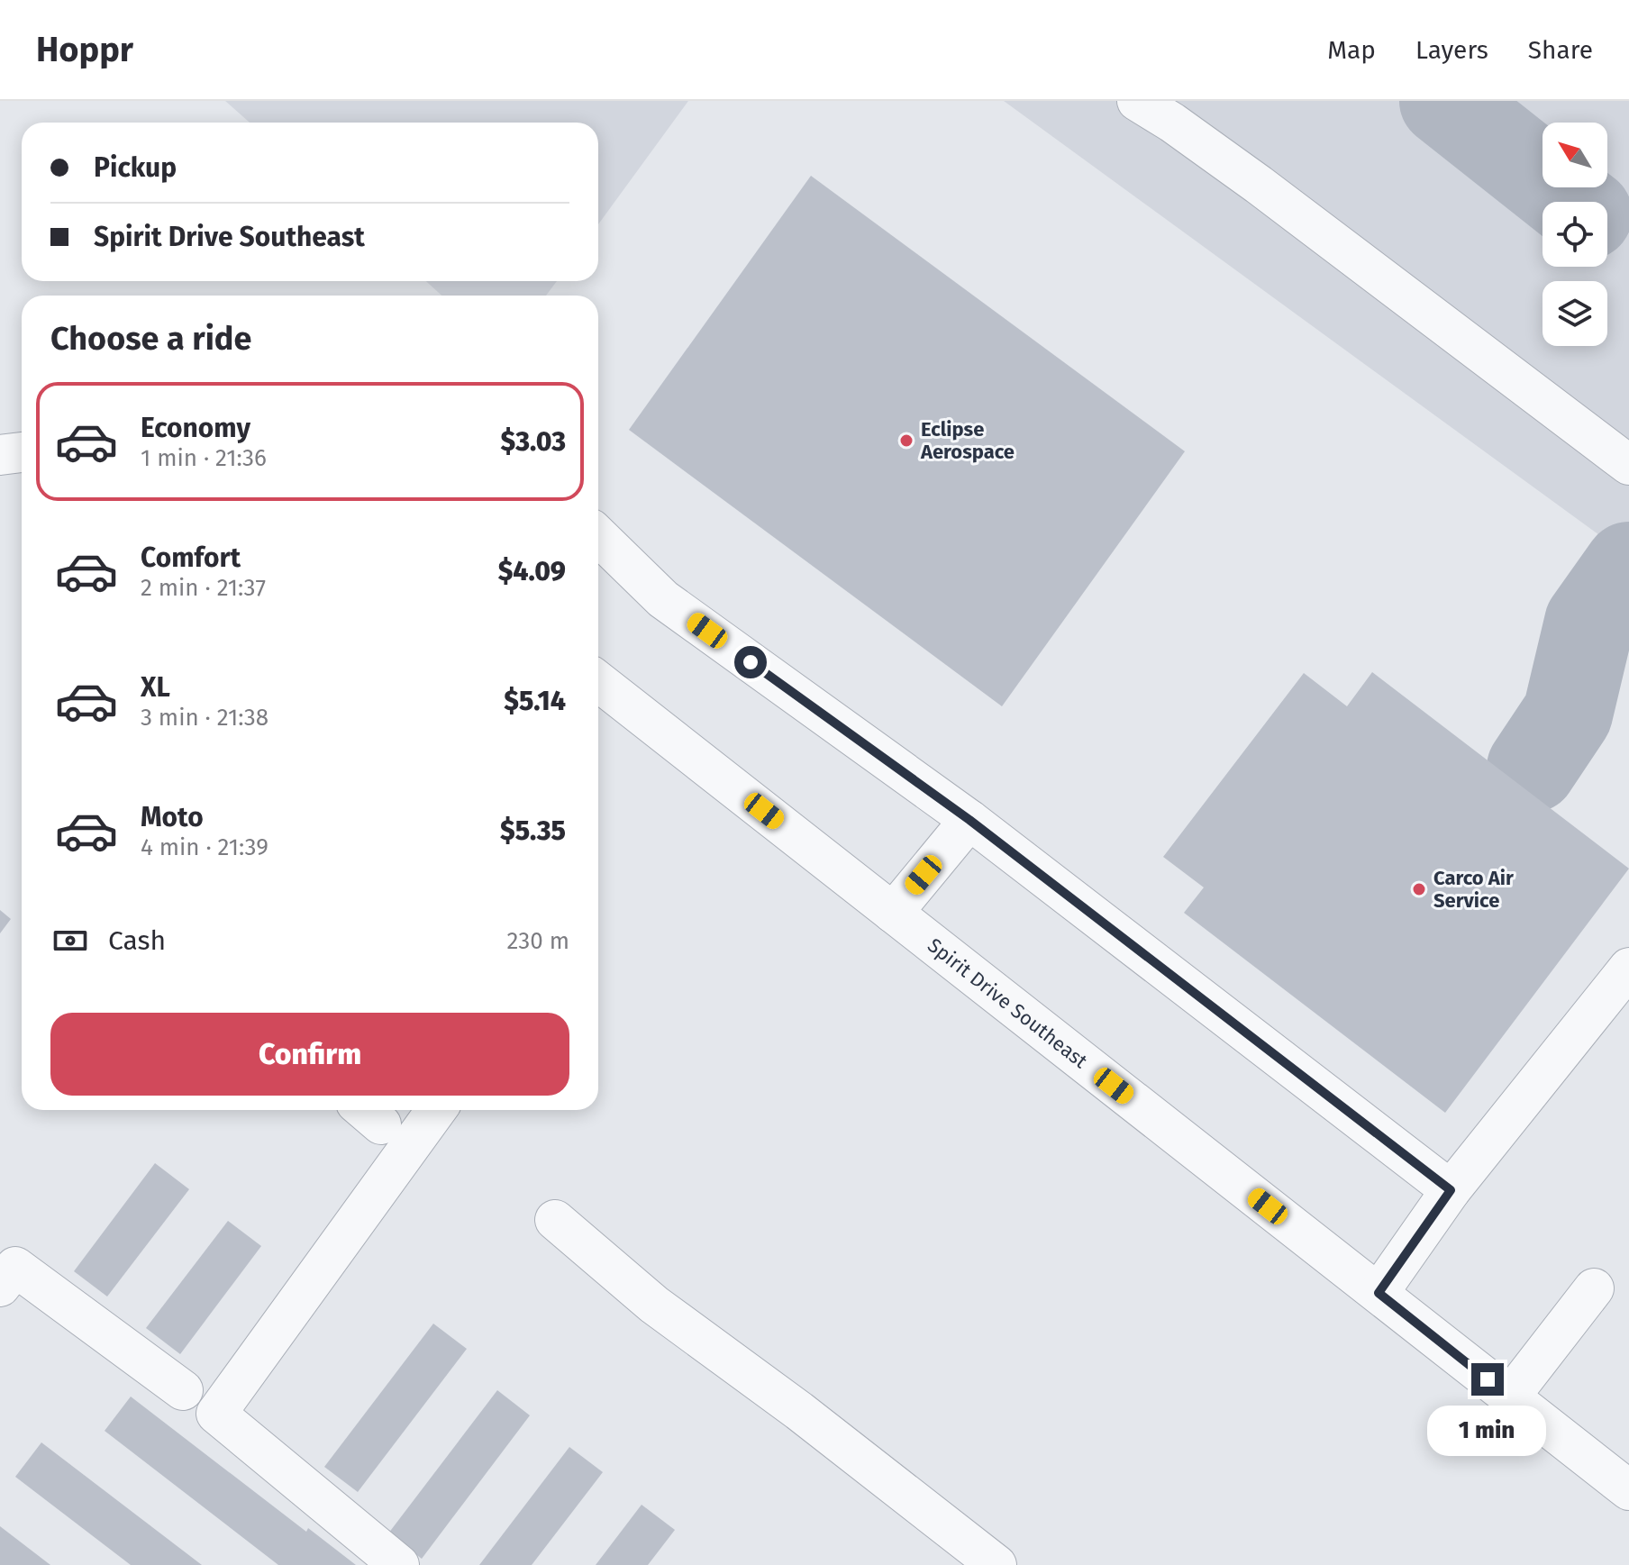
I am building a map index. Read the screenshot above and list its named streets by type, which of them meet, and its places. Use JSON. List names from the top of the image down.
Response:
{
  "streets": {
    "street": ["Spirit Drive Southeast"]
  },
  "places": ["Eclipse Aerospace", "Carco Air Service"],
  "north": "top left",
  "page": {
    "header": "Hoppr",
    "nav": ["Map", "Layers", "Share"],
    "banner": ["Pickup", "Spirit Drive Southeast"],
    "heading": "Choose a ride",
    "list": [
      {
        "name": "Economy",
        "note": "1 min · 21:36",
        "value": "$3.03"
      },
      {
        "name": "Comfort",
        "note": "2 min · 21:37",
        "value": "$4.09"
      },
      {
        "name": "XL",
        "note": "3 min · 21:38",
        "value": "$5.14"
      },
      {
        "name": "Moto",
        "note": "4 min · 21:39",
        "value": "$5.35"
      }
    ],
    "pay": ["Cash", "230 m"],
    "buttons": "Confirm",
    "bubble": "1 min"
  }
}
